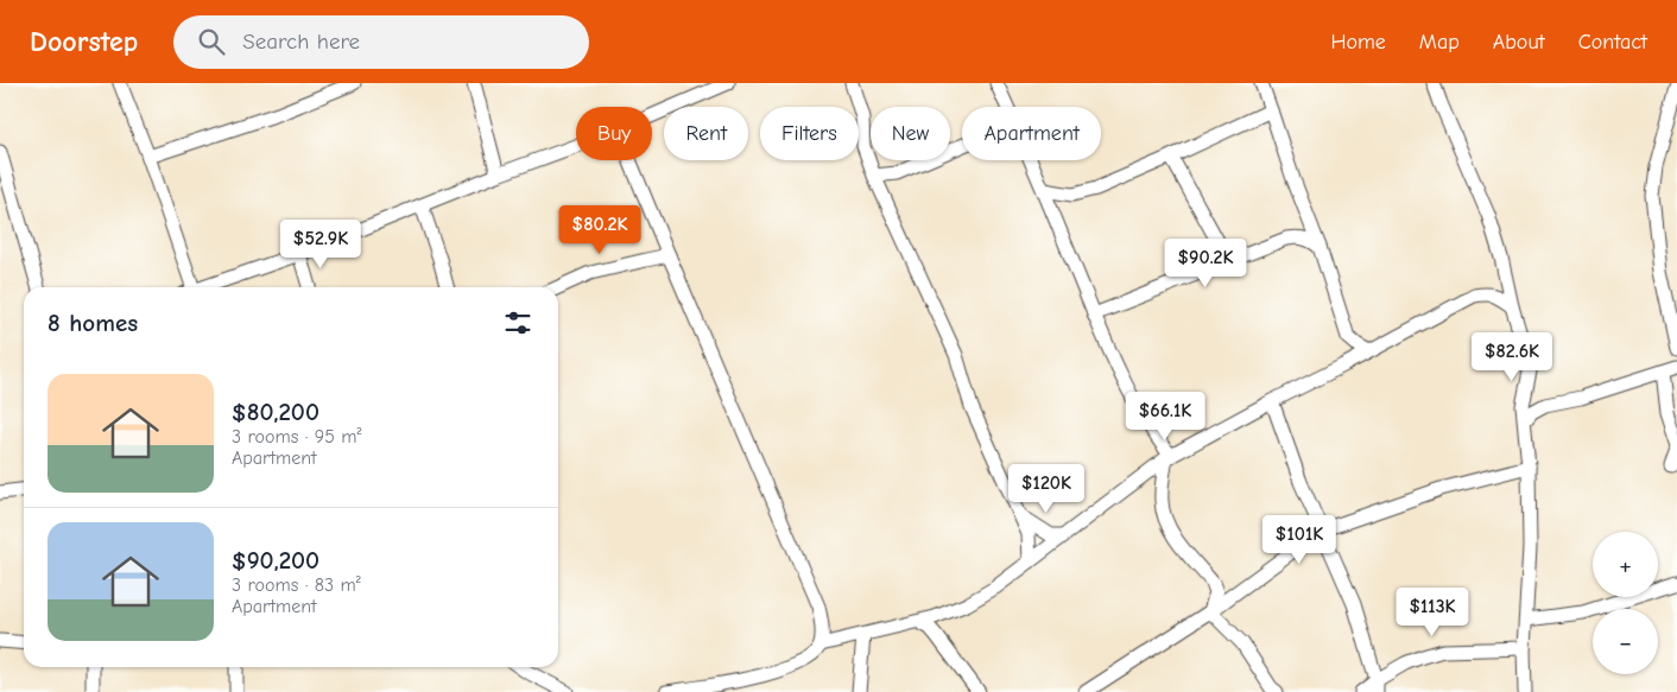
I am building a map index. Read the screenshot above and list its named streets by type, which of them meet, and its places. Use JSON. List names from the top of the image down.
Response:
{
  "page": {
    "header": "Doorstep",
    "search": "Search here",
    "nav": [
      "Home",
      "Map",
      "About",
      "Contact"
    ],
    "chip": [
      "Buy",
      "Rent",
      "Filters",
      "New",
      "Apartment"
    ],
    "price": [
      "$80.2K",
      "$52.9K",
      "$90.2K",
      "$82.6K",
      "$66.1K",
      "$120K",
      "$101K",
      "$113K"
    ],
    "heading": "8 homes",
    "list": [
      {
        "name": "$80,200",
        "note": "3 rooms · 95 m² · Apartment"
      },
      {
        "name": "$90,200",
        "note": "3 rooms · 83 m² · Apartment"
      }
    ],
    "map_buttons": ["+", "−"]
  }
}
